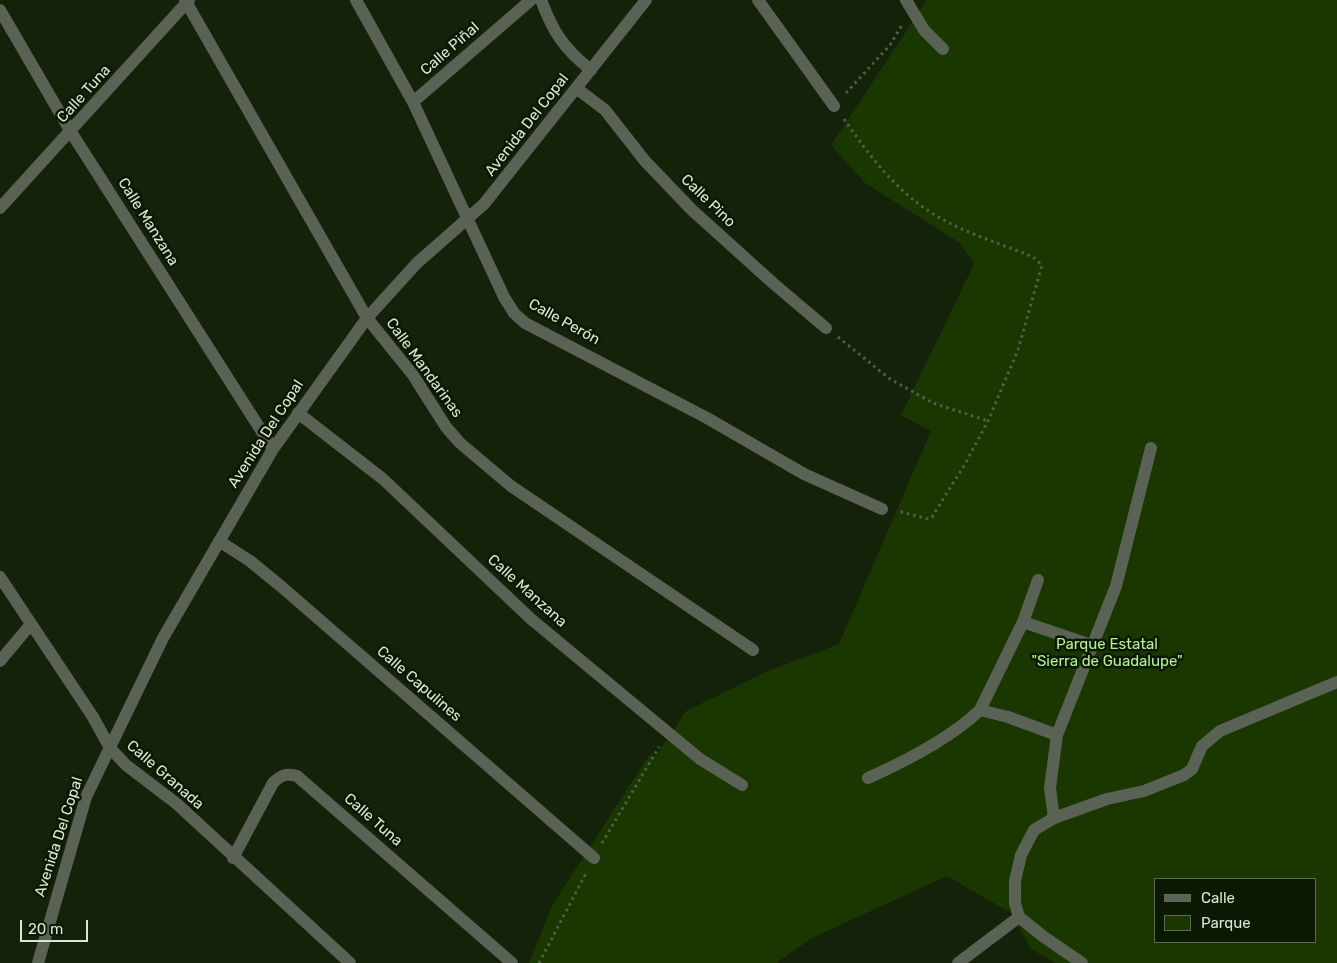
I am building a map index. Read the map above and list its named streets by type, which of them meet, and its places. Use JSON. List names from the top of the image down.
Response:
{
  "streets": {
    "street": [
      "Calle Piñal",
      "Calle Tuna",
      "Avenida Del Copal",
      "Calle Pino",
      "Calle Manzana",
      "Calle Perón",
      "Calle Mandarinas",
      "Calle Capulines",
      "Calle Granada"
    ]
  },
  "crossings": [
    ["Calle Piñal", "Calle Perón"],
    ["Calle Tuna", "Calle Manzana"],
    ["Calle Tuna", "Calle Mandarinas"],
    ["Calle Tuna", "Calle Granada"],
    ["Avenida Del Copal", "Calle Pino"],
    ["Avenida Del Copal", "Calle Manzana"],
    ["Avenida Del Copal", "Calle Perón"],
    ["Avenida Del Copal", "Calle Mandarinas"],
    ["Avenida Del Copal", "Calle Capulines"],
    ["Avenida Del Copal", "Calle Granada"]
  ],
  "parks": ["Parque Estatal \"Sierra de Guadalupe\""],
  "legend": ["Calle", "Parque"],
  "scale_bar": "20 m"
}
